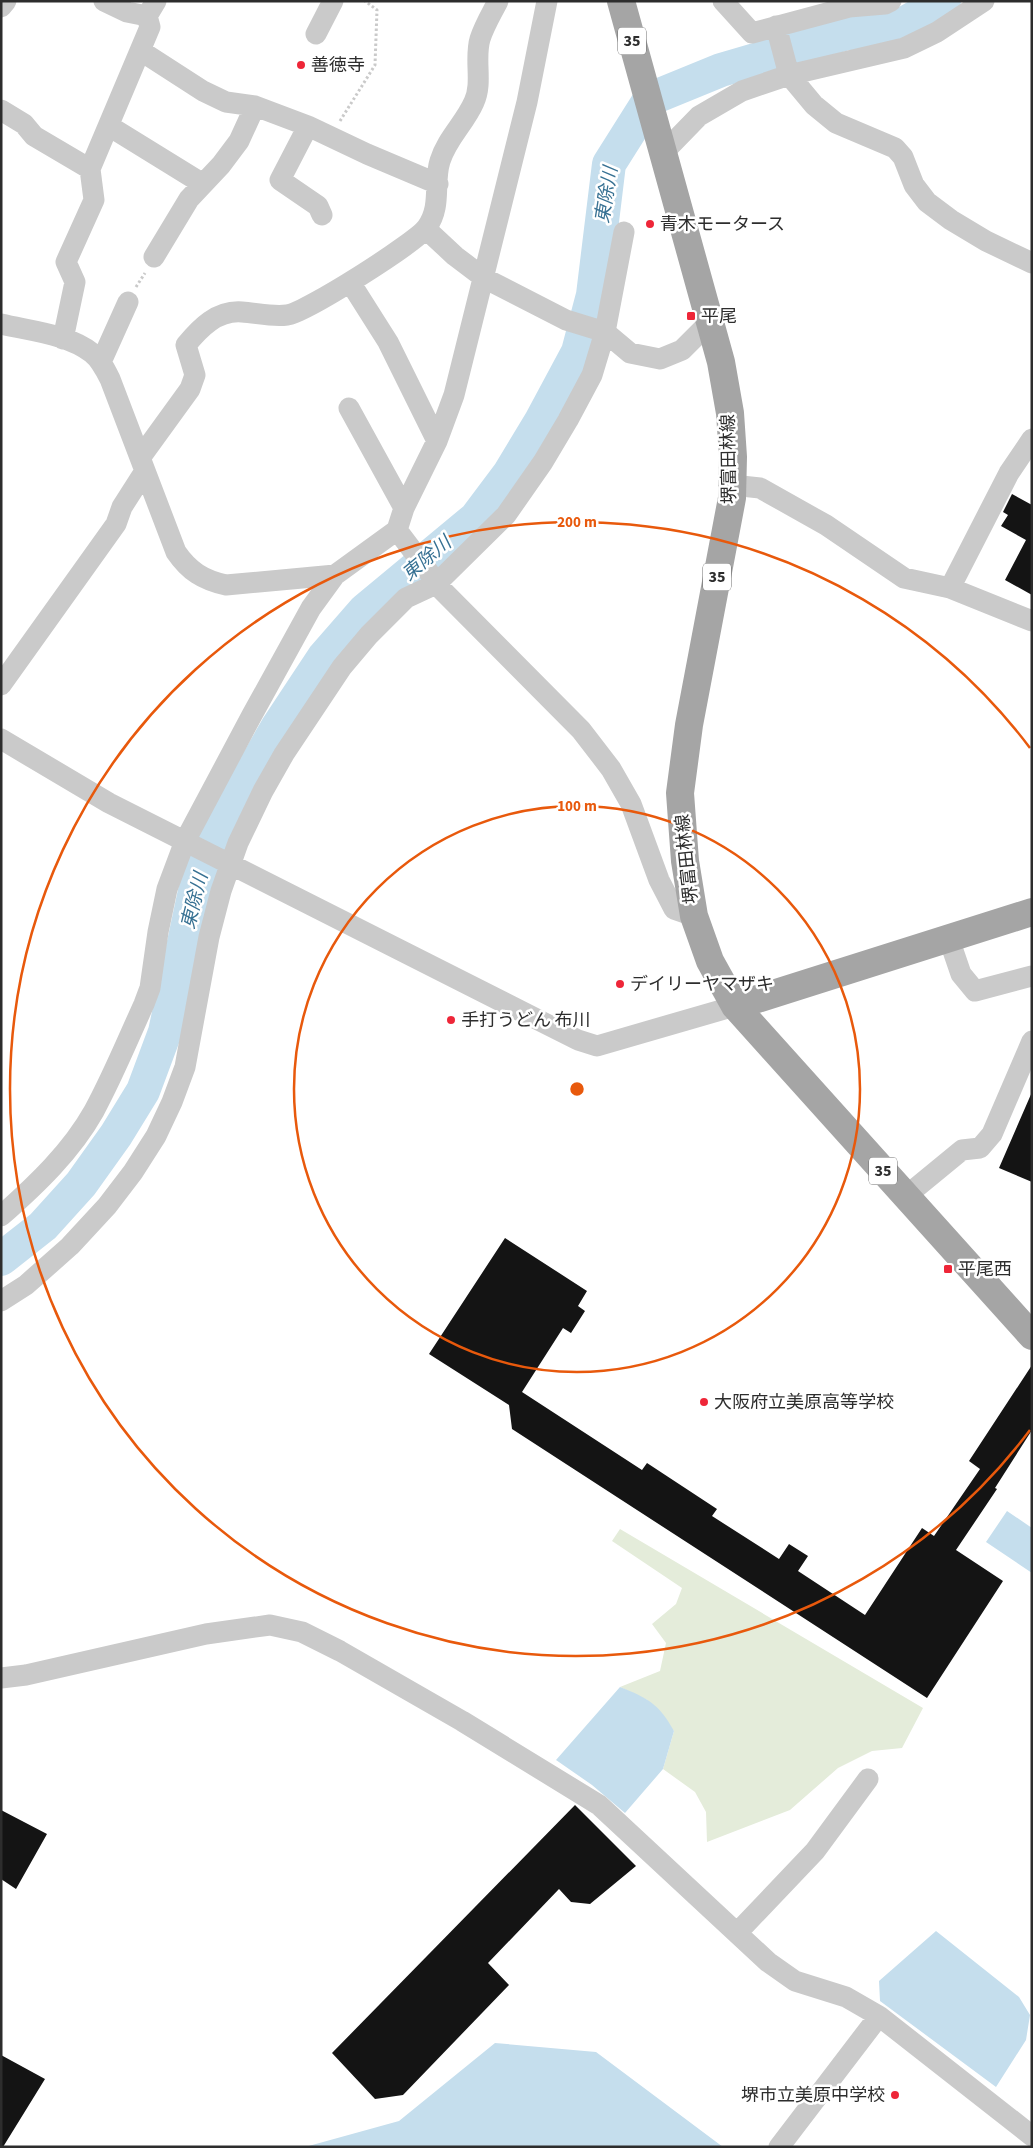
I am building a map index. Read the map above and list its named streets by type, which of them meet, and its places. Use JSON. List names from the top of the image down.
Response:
{
  "streets": {
    "main road": ["35", "堺富田林線"]
  },
  "water": ["東除川"],
  "places": {
    "other": [
      "善徳寺",
      "青木モータース",
      "デイリーヤマザキ",
      "手打うどん 布川",
      "大阪府立美原高等学校",
      "堺市立美原中学校"
    ],
    "transit": ["平尾", "平尾西"]
  },
  "rings": ["200 m", "100 m"]
}
